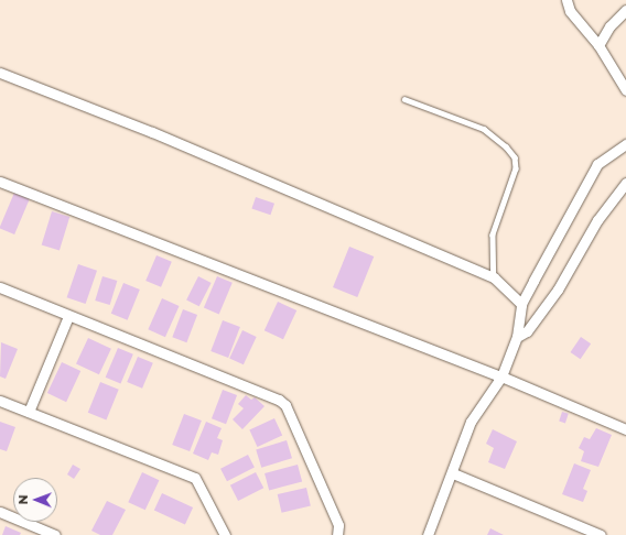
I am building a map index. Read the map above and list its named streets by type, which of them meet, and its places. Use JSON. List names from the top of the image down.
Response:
{
  "north": "left"
}
